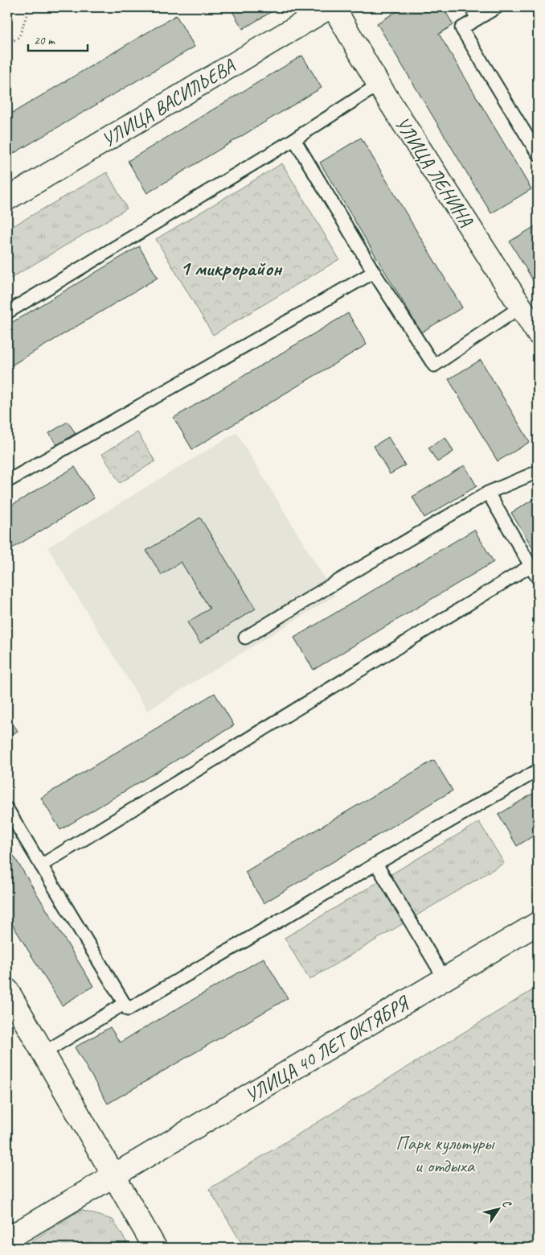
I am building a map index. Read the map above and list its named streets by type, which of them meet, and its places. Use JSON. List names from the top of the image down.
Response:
{
  "streets": {
    "street": ["УЛИЦА ВАСИЛЬЕВА", "УЛИЦА ЛЕНИНА", "УЛИЦА 40 ЛЕТ ОКТЯБРЯ"]
  },
  "districts": ["1 микрорайон"],
  "parks": ["Парк культуры и отдыха"],
  "scale_bar": "20 m",
  "north": "top right"
}
